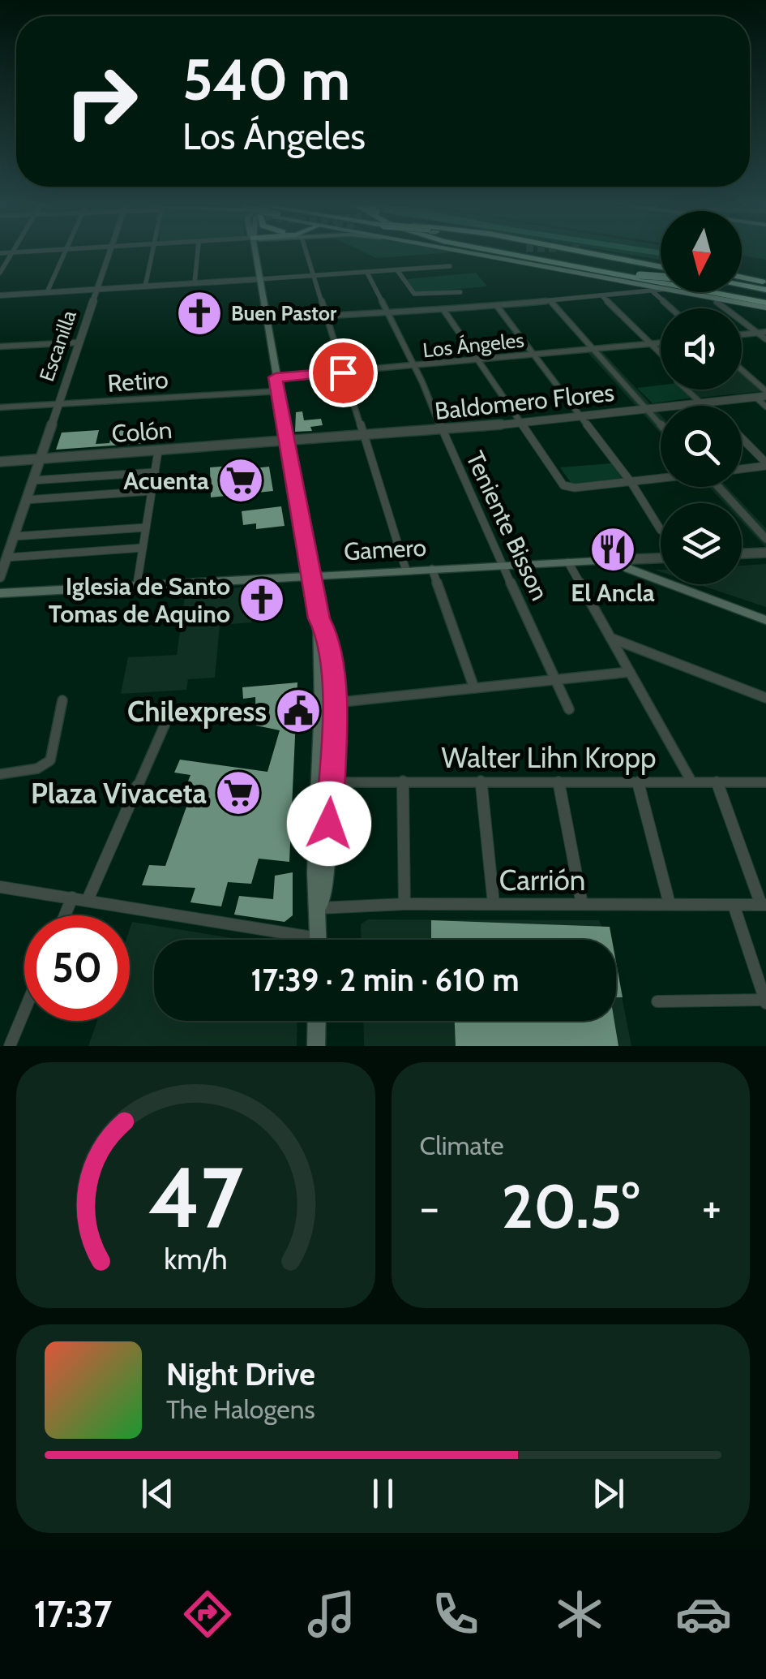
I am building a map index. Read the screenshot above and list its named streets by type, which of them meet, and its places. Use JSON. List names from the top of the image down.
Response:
{
  "streets": {
    "main road": ["Gamero"],
    "street": [
      "Los Ángeles",
      "Escanilla",
      "Retiro",
      "Baldomero Flores",
      "Colón",
      "Teniente Bisson",
      "Walter Lihn Kropp",
      "Carrión"
    ]
  },
  "crossings": [
    ["Los Ángeles", "Teniente Bisson"],
    ["Escanilla", "Retiro"],
    ["Escanilla", "Colón"],
    ["Baldomero Flores", "Colón"],
    ["Baldomero Flores", "Teniente Bisson"],
    ["Teniente Bisson", "Gamero"]
  ],
  "places": {
    "church": ["Buen Pastor", "Iglesia de Santo Tomas de Aquino"],
    "supermarket": ["Acuenta", "Plaza Vivaceta"],
    "restaurant": ["El Ancla"],
    "public building": ["Chilexpress"]
  },
  "north": "bottom",
  "page": {
    "turn": ["540 m", "Los Ángeles"],
    "limit": "50",
    "trip": "17:39 · 2 min · 610 m",
    "tile": "Climate",
    "heat": ["−", "20.5°", "+"],
    "song": ["Night Drive", "The Halogens"],
    "tabs": "17:37",
    "gauge": ["47", "km/h"]
  }
}
